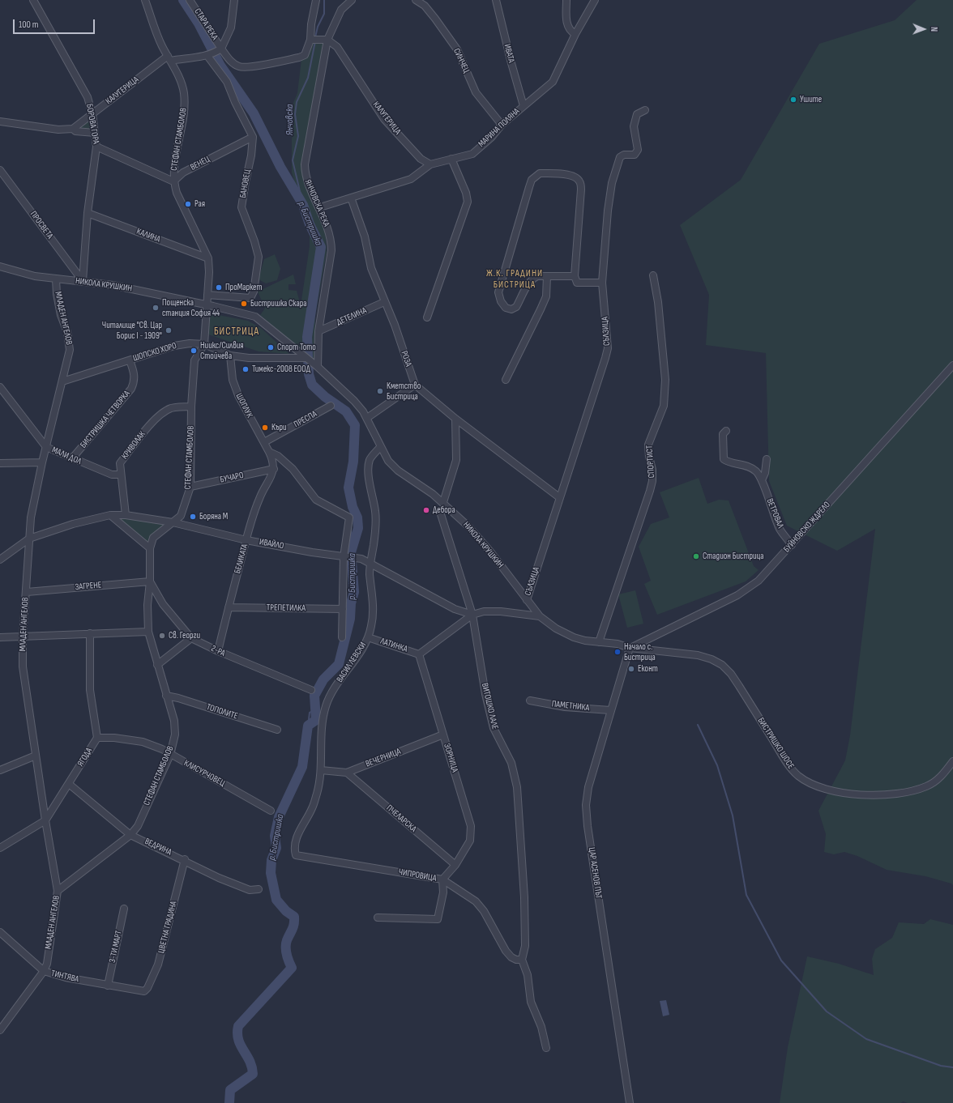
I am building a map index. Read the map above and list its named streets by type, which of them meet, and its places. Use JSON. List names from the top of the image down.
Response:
{
  "streets": {
    "street": [
      "СТАРА РЕКА",
      "ИВАТА",
      "СИНЧЕЦ",
      "КАЛУГЕРИЦА",
      "БОРОВА ГОРА",
      "МАРИНА ПОЛЯНА",
      "СТЕФАН СТАМБОЛОВ",
      "ВЕНЕЦ",
      "БАНОВЕЦ",
      "ЯНЧОВСКА РЕКА",
      "ПРОСВЕТА",
      "КАЛИНА",
      "НИКОЛА КРУШКИН",
      "ДЕТЕЛИНА",
      "МЛАДЕН АНГЕЛОВ",
      "СЪЛЗИЦА",
      "ШОПСКО ХОРО",
      "РОЗА",
      "ШОПЛУК",
      "БИСТРИШКА ЧЕТВОРКА",
      "ПРЕСПА",
      "КРИВОЛАК",
      "МАЛИ ДОЛ",
      "СПОРТИСТ",
      "БУЧАРО",
      "ВЕТРОВАЛ",
      "БУЙНОВСКО ЖДРЕЛО",
      "ИВАЙЛО",
      "БЕЛИКАТА",
      "ЗАГРЕНЕ",
      "ТРЕПЕТИЛКА",
      "ЛАТИНКА",
      "2-РА",
      "ВАСИЛ ЛЕВСКИ",
      "ВИТОШКО ЛАЛЕ",
      "ПАМЕТНИКА",
      "ТОПОЛИТЕ",
      "БИСТРИШКО ШОСЕ",
      "ЯГОДА",
      "ВЕЧЕРНИЦА",
      "ЗОРНИЦА",
      "КЛИСУРЧОВЕЦ",
      "ПЧЕЛАРСКА",
      "ВЕДРИНА",
      "ЦАР АСЕНОВ ПЪТ",
      "ЧИПРОВИЦА",
      "ЦВЕТНА ГРАДИНА",
      "3-ТИ МАРТ",
      "ТИНТЯВА"
    ]
  },
  "crossings": [
    ["ИВАТА", "МАРИНА ПОЛЯНА"],
    ["СИНЧЕЦ", "МАРИНА ПОЛЯНА"],
    ["КАЛУГЕРИЦА", "БОРОВА ГОРА"],
    ["КАЛУГЕРИЦА", "МАРИНА ПОЛЯНА"],
    ["КАЛУГЕРИЦА", "СТЕФАН СТАМБОЛОВ"],
    ["КАЛУГЕРИЦА", "ЯНЧОВСКА РЕКА"],
    ["БОРОВА ГОРА", "ПРОСВЕТА"],
    ["БОРОВА ГОРА", "КАЛИНА"],
    ["БОРОВА ГОРА", "НИКОЛА КРУШКИН"],
    ["МАРИНА ПОЛЯНА", "ЯНЧОВСКА РЕКА"],
    ["МАРИНА ПОЛЯНА", "РОЗА"],
    ["СТЕФАН СТАМБОЛОВ", "ВЕНЕЦ"],
    ["СТЕФАН СТАМБОЛОВ", "БАНОВЕЦ"],
    ["СТЕФАН СТАМБОЛОВ", "КАЛИНА"],
    ["СТЕФАН СТАМБОЛОВ", "НИКОЛА КРУШКИН"],
    ["СТЕФАН СТАМБОЛОВ", "МЛАДЕН АНГЕЛОВ"],
    ["СТЕФАН СТАМБОЛОВ", "ШОПСКО ХОРО"],
    ["СТЕФАН СТАМБОЛОВ", "КРИВОЛАК"],
    ["СТЕФАН СТАМБОЛОВ", "БУЧАРО"],
    ["СТЕФАН СТАМБОЛОВ", "ИВАЙЛО"],
    ["СТЕФАН СТАМБОЛОВ", "ЗАГРЕНЕ"],
    ["СТЕФАН СТАМБОЛОВ", "2-РА"],
    ["СТЕФАН СТАМБОЛОВ", "ТОПОЛИТЕ"],
    ["СТЕФАН СТАМБОЛОВ", "КЛИСУРЧОВЕЦ"],
    ["СТЕФАН СТАМБОЛОВ", "ВЕДРИНА"],
    ["ВЕНЕЦ", "БАНОВЕЦ"],
    ["ЯНЧОВСКА РЕКА", "НИКОЛА КРУШКИН"],
    ["ЯНЧОВСКА РЕКА", "ДЕТЕЛИНА"],
    ["ПРОСВЕТА", "НИКОЛА КРУШКИН"],
    ["НИКОЛА КРУШКИН", "МЛАДЕН АНГЕЛОВ"],
    ["НИКОЛА КРУШКИН", "СЪЛЗИЦА"],
    ["НИКОЛА КРУШКИН", "ШОПСКО ХОРО"],
    ["НИКОЛА КРУШКИН", "СПОРТИСТ"],
    ["НИКОЛА КРУШКИН", "БУЙНОВСКО ЖДРЕЛО"],
    ["НИКОЛА КРУШКИН", "ИВАЙЛО"],
    ["НИКОЛА КРУШКИН", "ВАСИЛ ЛЕВСКИ"],
    ["НИКОЛА КРУШКИН", "БИСТРИШКО ШОСЕ"],
    ["НИКОЛА КРУШКИН", "ЦАР АСЕНОВ ПЪТ"],
    ["ДЕТЕЛИНА", "РОЗА"],
    ["МЛАДЕН АНГЕЛОВ", "ШОПСКО ХОРО"],
    ["МЛАДЕН АНГЕЛОВ", "МАЛИ ДОЛ"],
    ["МЛАДЕН АНГЕЛОВ", "ИВАЙЛО"],
    ["МЛАДЕН АНГЕЛОВ", "ЗАГРЕНЕ"],
    ["МЛАДЕН АНГЕЛОВ", "ЯГОДА"],
    ["МЛАДЕН АНГЕЛОВ", "ТИНТЯВА"],
    ["ШОПСКО ХОРО", "ШОПЛУК"],
    ["ШОПСКО ХОРО", "БИСТРИШКА ЧЕТВОРКА"],
    ["ШОПЛУК", "ПРЕСПА"],
    ["ШОПЛУК", "БУЧАРО"],
    ["ШОПЛУК", "БЕЛИКАТА"],
    ["БИСТРИШКА ЧЕТВОРКА", "МАЛИ ДОЛ"],
    ["КРИВОЛАК", "МАЛИ ДОЛ"],
    ["КРИВОЛАК", "ИВАЙЛО"],
    ["БУЧАРО", "БЕЛИКАТА"],
    ["ВЕТРОВАЛ", "БУЙНОВСКО ЖДРЕЛО"],
    ["БУЙНОВСКО ЖДРЕЛО", "БИСТРИШКО ШОСЕ"],
    ["БУЙНОВСКО ЖДРЕЛО", "ЦАР АСЕНОВ ПЪТ"],
    ["ИВАЙЛО", "БЕЛИКАТА"],
    ["ИВАЙЛО", "ВАСИЛ ЛЕВСКИ"],
    ["ИВАЙЛО", "ВИТОШКО ЛАЛЕ"],
    ["БЕЛИКАТА", "ТРЕПЕТИЛКА"],
    ["БЕЛИКАТА", "2-РА"],
    ["ЗАГРЕНЕ", "2-РА"],
    ["ЛАТИНКА", "ВАСИЛ ЛЕВСКИ"],
    ["ЛАТИНКА", "ЗОРНИЦА"],
    ["ВАСИЛ ЛЕВСКИ", "ВЕЧЕРНИЦА"],
    ["ВАСИЛ ЛЕВСКИ", "ЧИПРОВИЦА"],
    ["ВИТОШКО ЛАЛЕ", "ЧИПРОВИЦА"],
    ["ПАМЕТНИКА", "ЦАР АСЕНОВ ПЪТ"],
    ["БИСТРИШКО ШОСЕ", "ЦАР АСЕНОВ ПЪТ"],
    ["ЯГОДА", "КЛИСУРЧОВЕЦ"],
    ["ЯГОДА", "ВЕДРИНА"],
    ["ВЕЧЕРНИЦА", "ЗОРНИЦА"],
    ["ВЕЧЕРНИЦА", "ПЧЕЛАРСКА"],
    ["ЗОРНИЦА", "ПЧЕЛАРСКА"],
    ["ЗОРНИЦА", "ЧИПРОВИЦА"],
    ["ВЕДРИНА", "ЦВЕТНА ГРАДИНА"],
    ["ЦВЕТНА ГРАДИНА", "ТИНТЯВА"],
    ["3-ТИ МАРТ", "ТИНТЯВА"]
  ],
  "districts": ["Ж.К. ГРАДИНИ БИСТРИЦА", "БИСТРИЦА"],
  "water": ["Янчовска", "р. Бистришка"],
  "places": [
    "Ушите",
    "Рая",
    "ПроМаркет",
    "Бистришка Скара",
    "Пощенска станция София 44",
    "Читалище \"Св. Цар Борис I - 1909\"",
    "Спорт Тото",
    "Ниикс/Силвия Стойчева",
    "Тимекс-2008 ЕООД",
    "Кметство Бистрица",
    "Къри",
    "Дебора",
    "Боряна М",
    "Стадион Бистрица",
    "Св. Георги",
    "Начало с. Бистрица",
    "Еконт"
  ],
  "scale_bar": "100 m",
  "north": "right"
}
